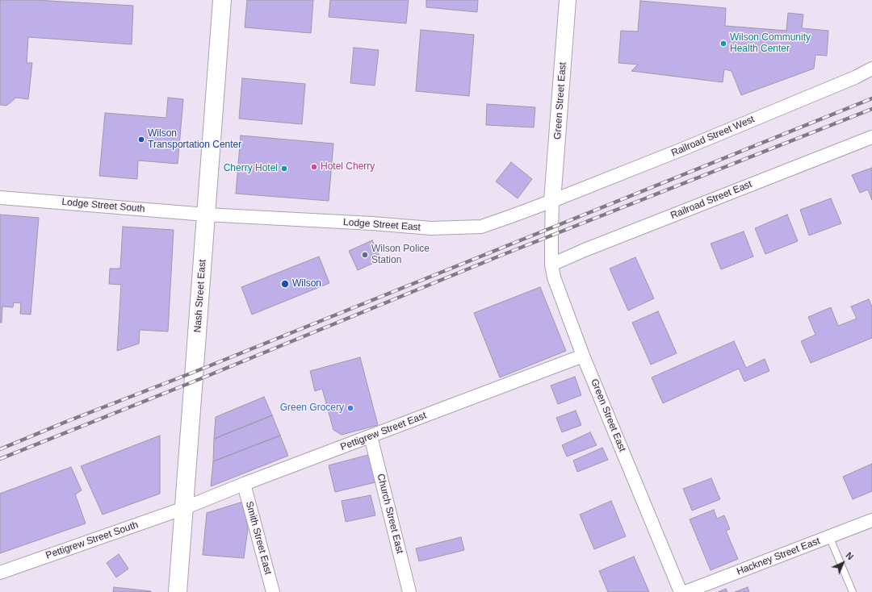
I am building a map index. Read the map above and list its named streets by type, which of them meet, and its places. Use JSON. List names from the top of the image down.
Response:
{
  "streets": {
    "main road": ["Nash Street East"],
    "street": [
      "Green Street East",
      "Railroad Street West",
      "Railroad Street East",
      "Lodge Street South",
      "Lodge Street East",
      "Pettigrew Street East",
      "Church Street East",
      "Smith Street East",
      "Pettigrew Street South",
      "Hackney Street East"
    ]
  },
  "crossings": [
    ["Green Street East", "Railroad Street West"],
    ["Green Street East", "Railroad Street East"],
    ["Green Street East", "Lodge Street East"],
    ["Green Street East", "Pettigrew Street East"],
    ["Railroad Street West", "Lodge Street East"],
    ["Lodge Street South", "Lodge Street East"],
    ["Lodge Street South", "Nash Street East"],
    ["Lodge Street East", "Nash Street East"],
    ["Nash Street East", "Pettigrew Street East"],
    ["Nash Street East", "Pettigrew Street South"],
    ["Pettigrew Street East", "Church Street East"],
    ["Pettigrew Street East", "Smith Street East"],
    ["Pettigrew Street East", "Pettigrew Street South"]
  ],
  "places": [
    "Wilson Community Health Center",
    "Wilson Transportation Center",
    "Hotel Cherry",
    "Cherry Hotel",
    "Wilson Police Station",
    "Wilson",
    "Green Grocery"
  ],
  "north": "top right"
}
